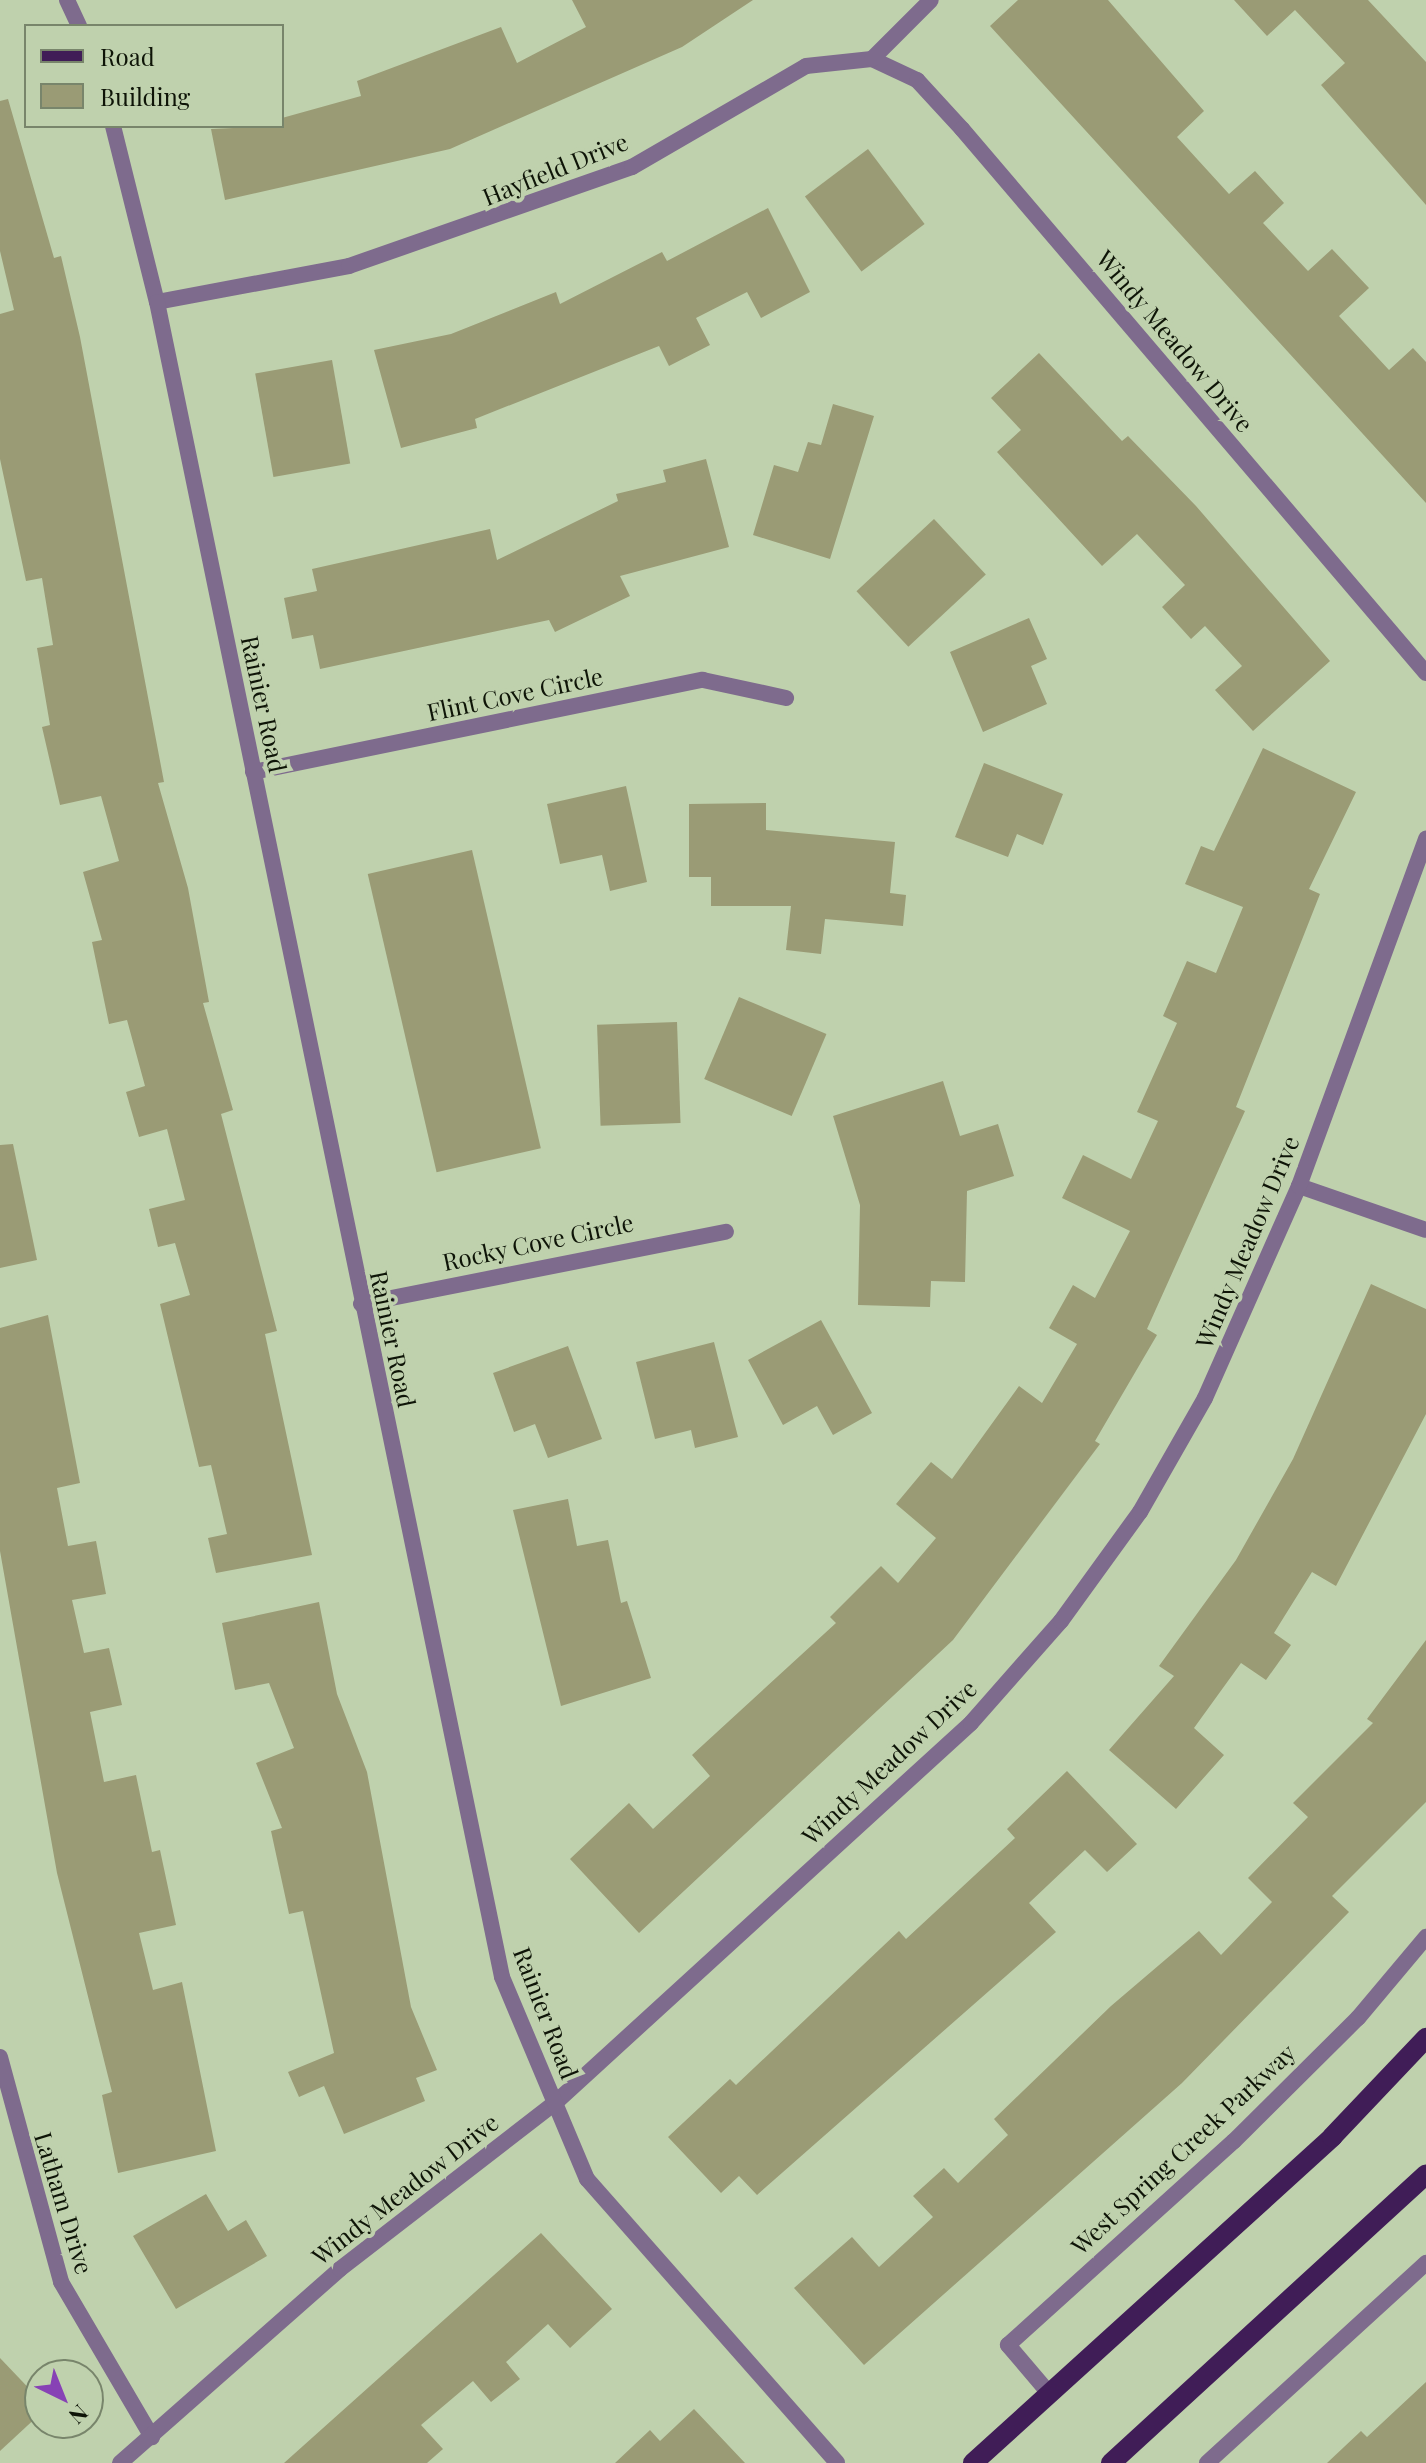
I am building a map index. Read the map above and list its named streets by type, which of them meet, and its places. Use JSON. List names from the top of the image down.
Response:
{
  "streets": {
    "street": [
      "Hayfield Drive",
      "Windy Meadow Drive",
      "Flint Cove Circle",
      "Rainier Road",
      "Rocky Cove Circle",
      "West Spring Creek Parkway",
      "Latham Drive"
    ]
  },
  "crossings": [
    ["Hayfield Drive", "Windy Meadow Drive"],
    ["Hayfield Drive", "Rainier Road"],
    ["Windy Meadow Drive", "Rainier Road"],
    ["Windy Meadow Drive", "Latham Drive"],
    ["Flint Cove Circle", "Rainier Road"],
    ["Rainier Road", "Rocky Cove Circle"]
  ],
  "legend": ["Road", "Building"],
  "north": "bottom right"
}
